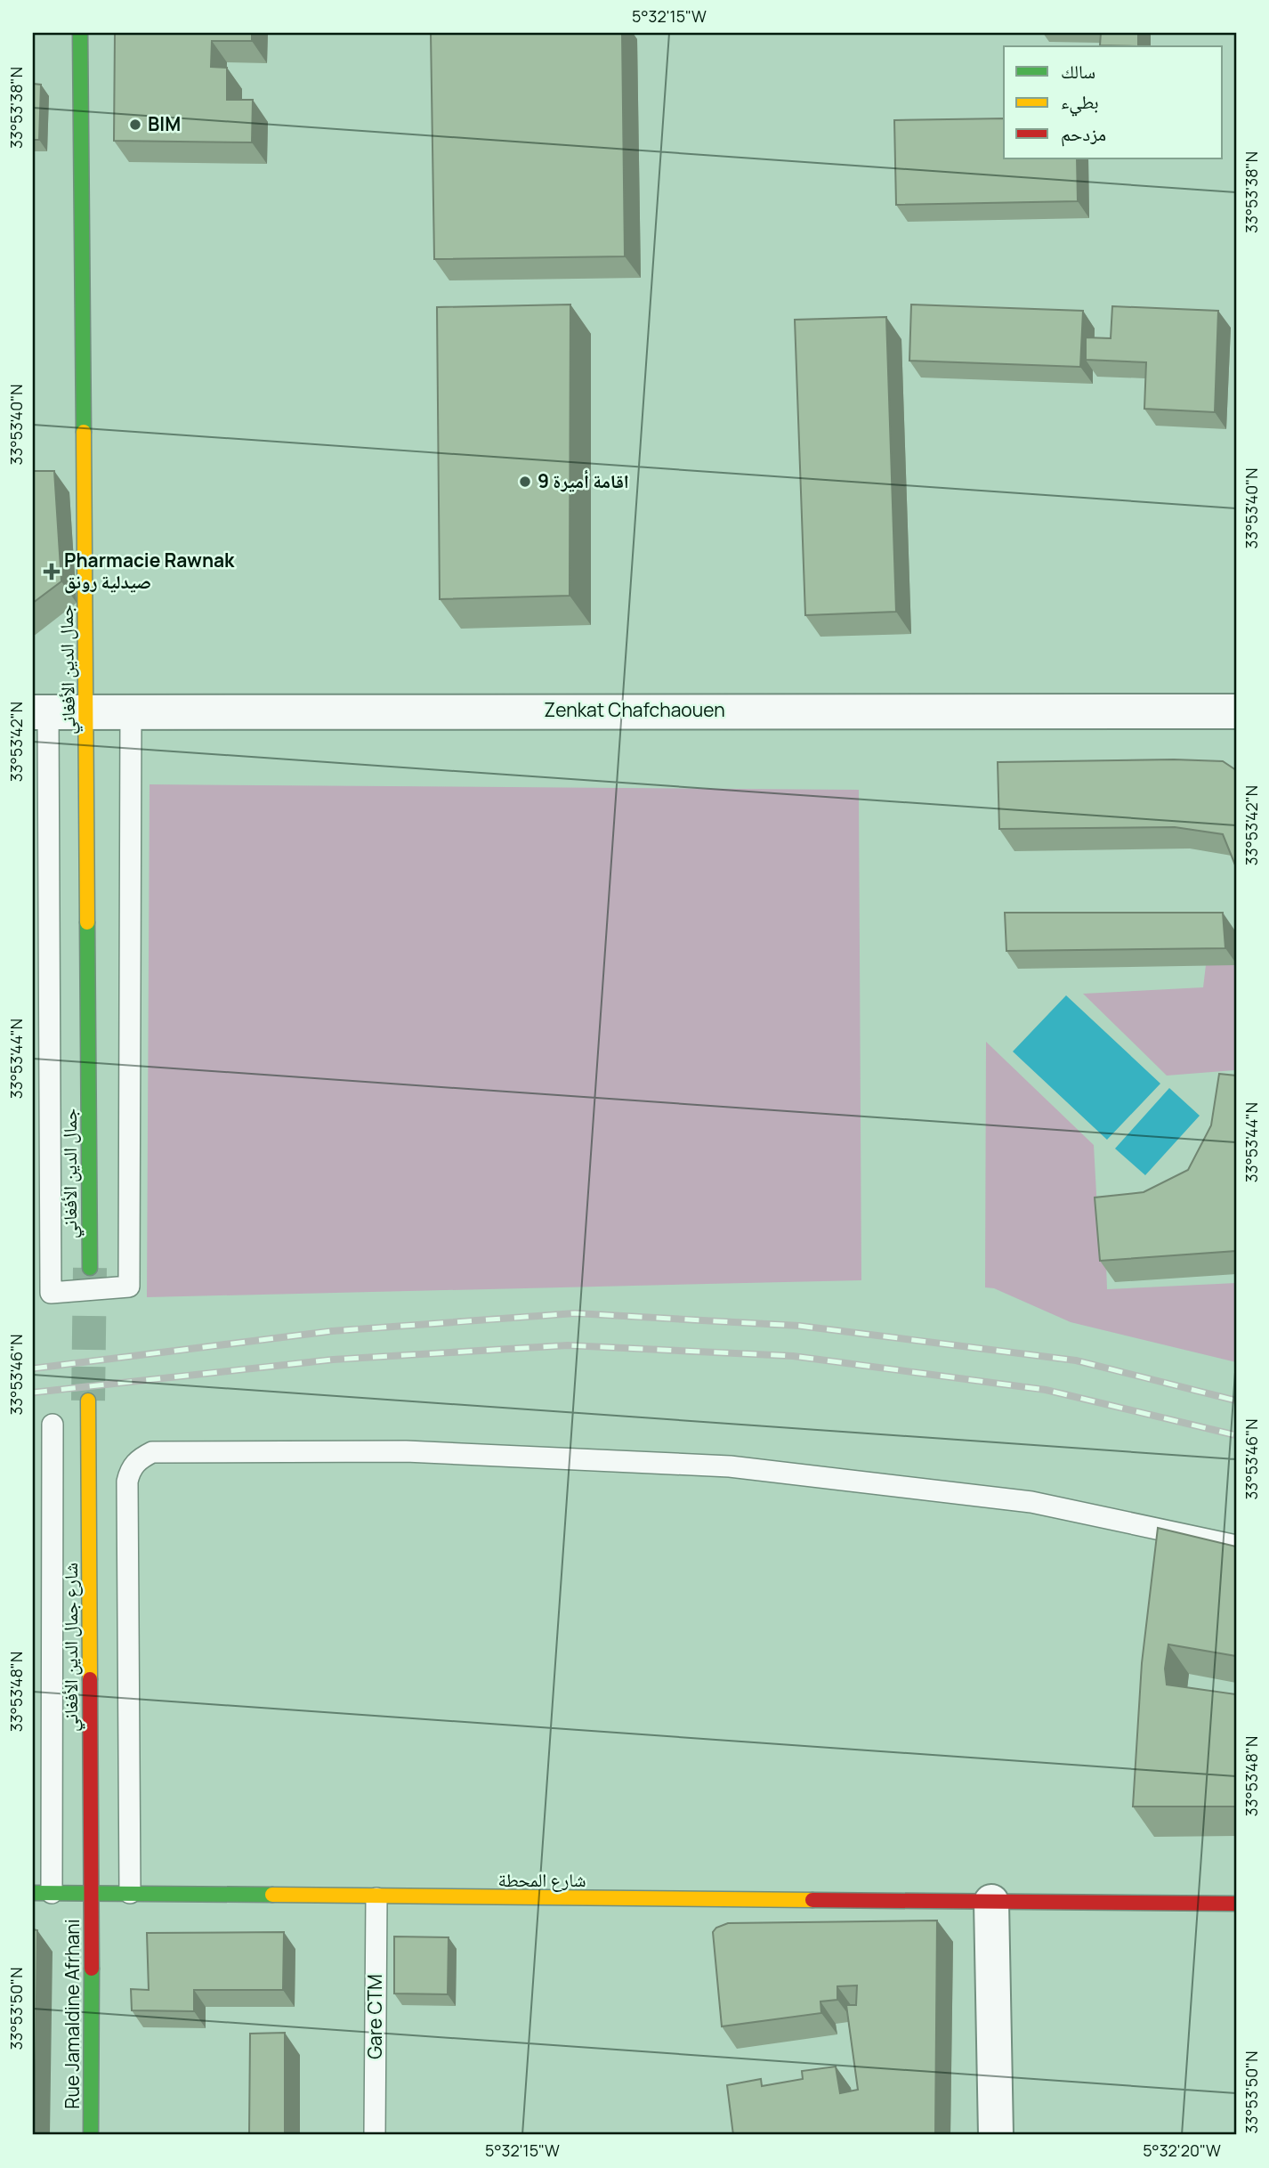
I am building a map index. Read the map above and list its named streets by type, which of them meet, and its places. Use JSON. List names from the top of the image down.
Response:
{
  "streets": {
    "street": [
      "جمال الدين الأفغاني",
      "Zenkat Chafchaouen",
      "شارع جمال الدين الأفغاني",
      "شارع المحطة",
      "Rue Jamaldine Afrhani"
    ],
    "lane": ["Gare CTM"]
  },
  "crossings": [
    ["جمال الدين الأفغاني", "Zenkat Chafchaouen"],
    ["شارع جمال الدين الأفغاني", "شارع المحطة"],
    ["شارع جمال الدين الأفغاني", "Rue Jamaldine Afrhani"],
    ["شارع المحطة", "Rue Jamaldine Afrhani"],
    ["شارع المحطة", "Gare CTM"]
  ],
  "places": {
    "other": ["BIM", "اقامة أميرة 9"],
    "health": ["Pharmacie Rawnak صيدلية رونق"]
  },
  "legend": ["سالك", "بطيء", "مزدحم"],
  "coordinates": [
    "5°32'15\"W",
    "33°53'38\"N",
    "33°53'40\"N",
    "33°53'42\"N",
    "33°53'44\"N",
    "33°53'46\"N",
    "33°53'48\"N",
    "33°53'50\"N",
    "5°32'20\"W"
  ]
}
